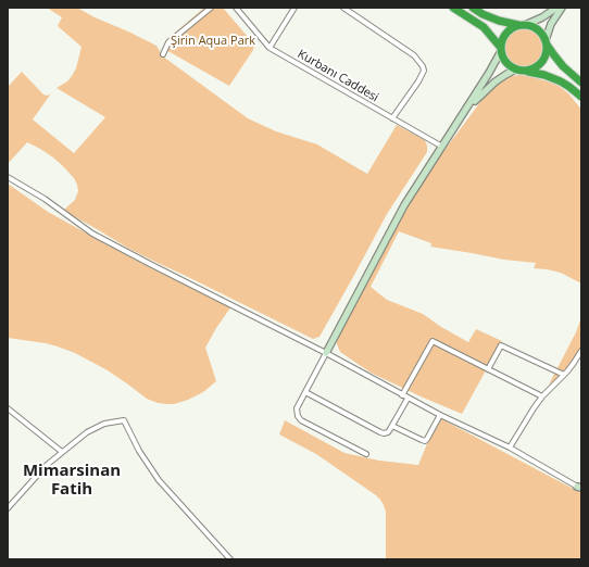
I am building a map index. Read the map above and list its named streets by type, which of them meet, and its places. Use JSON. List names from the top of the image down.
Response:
{
  "streets": {
    "street": ["Kurbanı Caddesi"]
  },
  "districts": ["Mimarsinan Fatih"],
  "parks": ["Şirin Aqua Park"]
}
